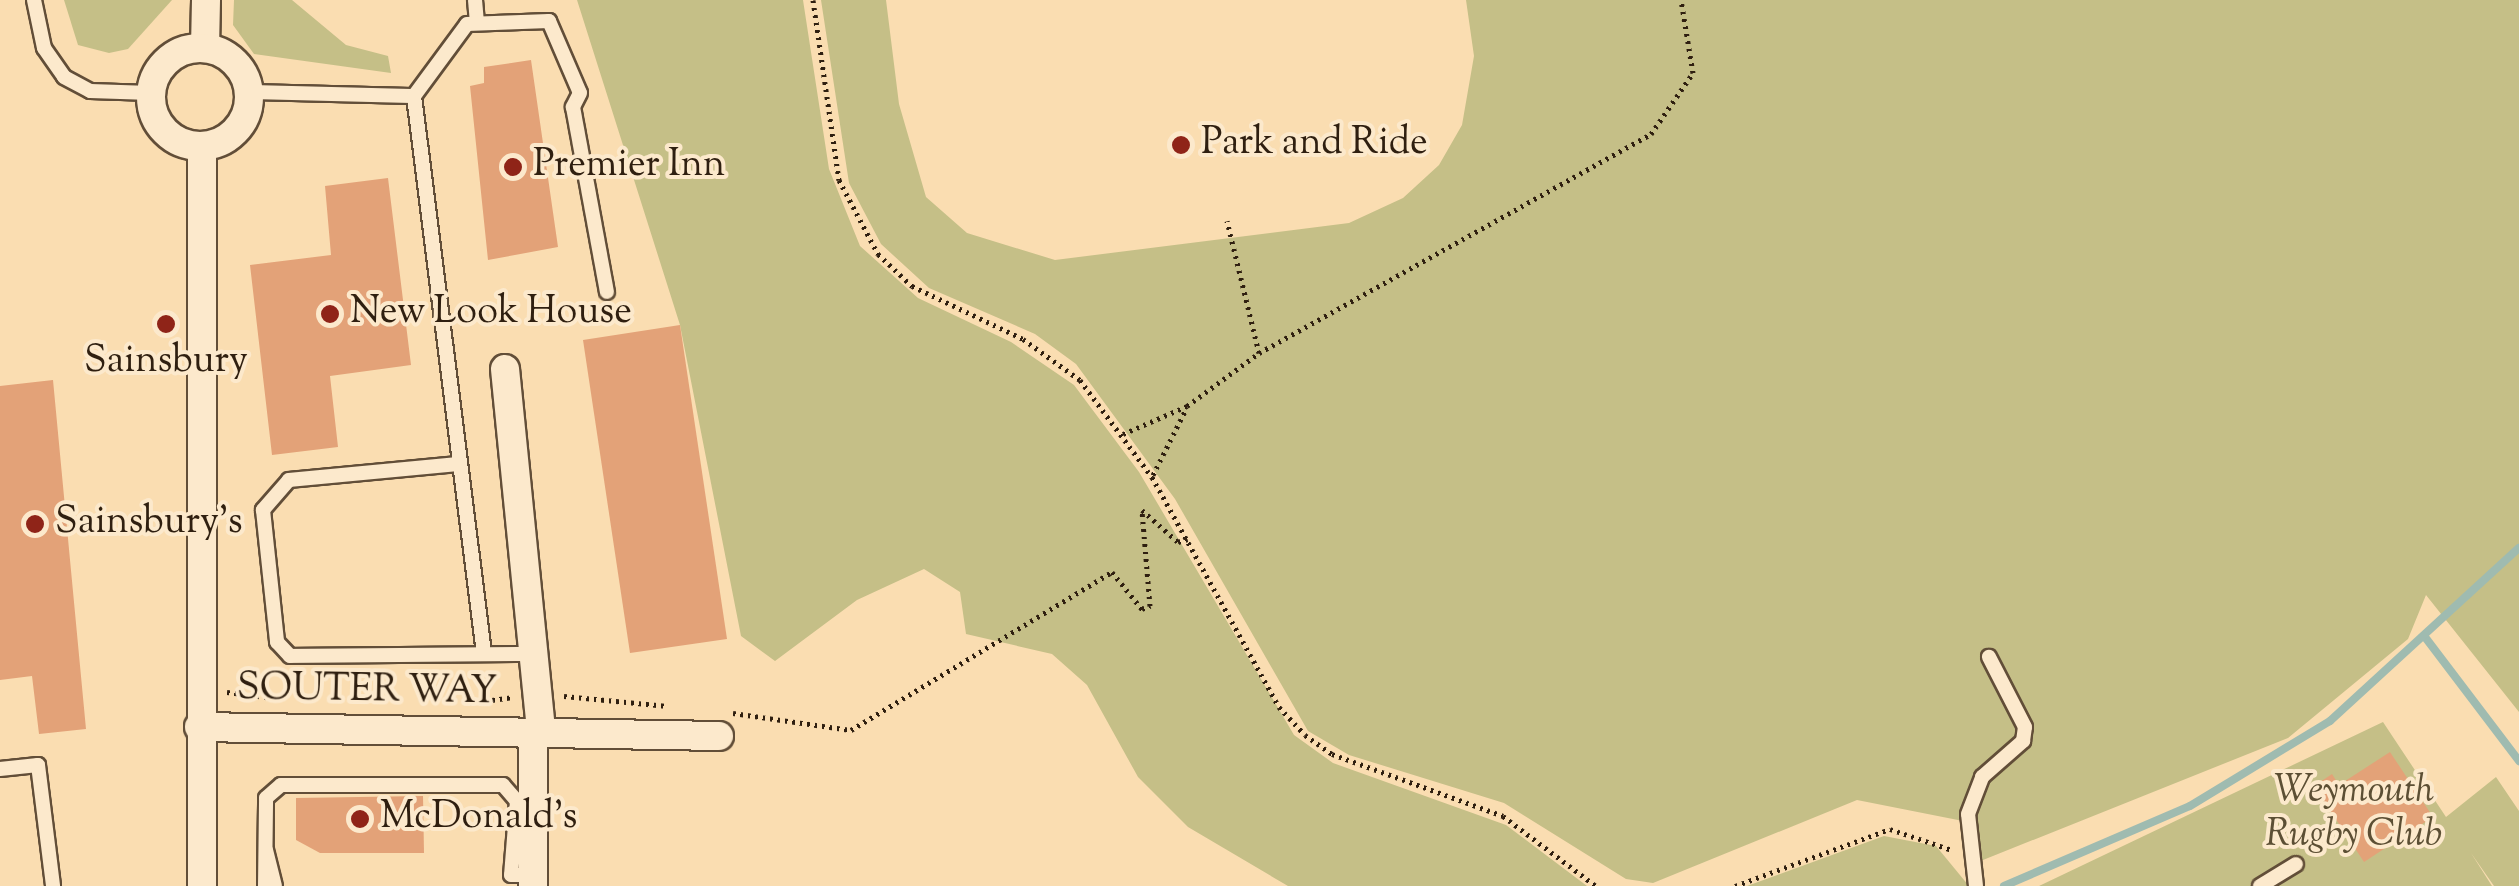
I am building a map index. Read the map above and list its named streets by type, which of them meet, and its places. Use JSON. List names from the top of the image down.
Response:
{
  "streets": {
    "street": ["SOUTER WAY"]
  },
  "parks": ["Weymouth Rugby Club"],
  "places": [
    "Park and Ride",
    "Premier Inn",
    "New Look House",
    "Sainsbury",
    "Sainsbury's",
    "McDonald's"
  ]
}
